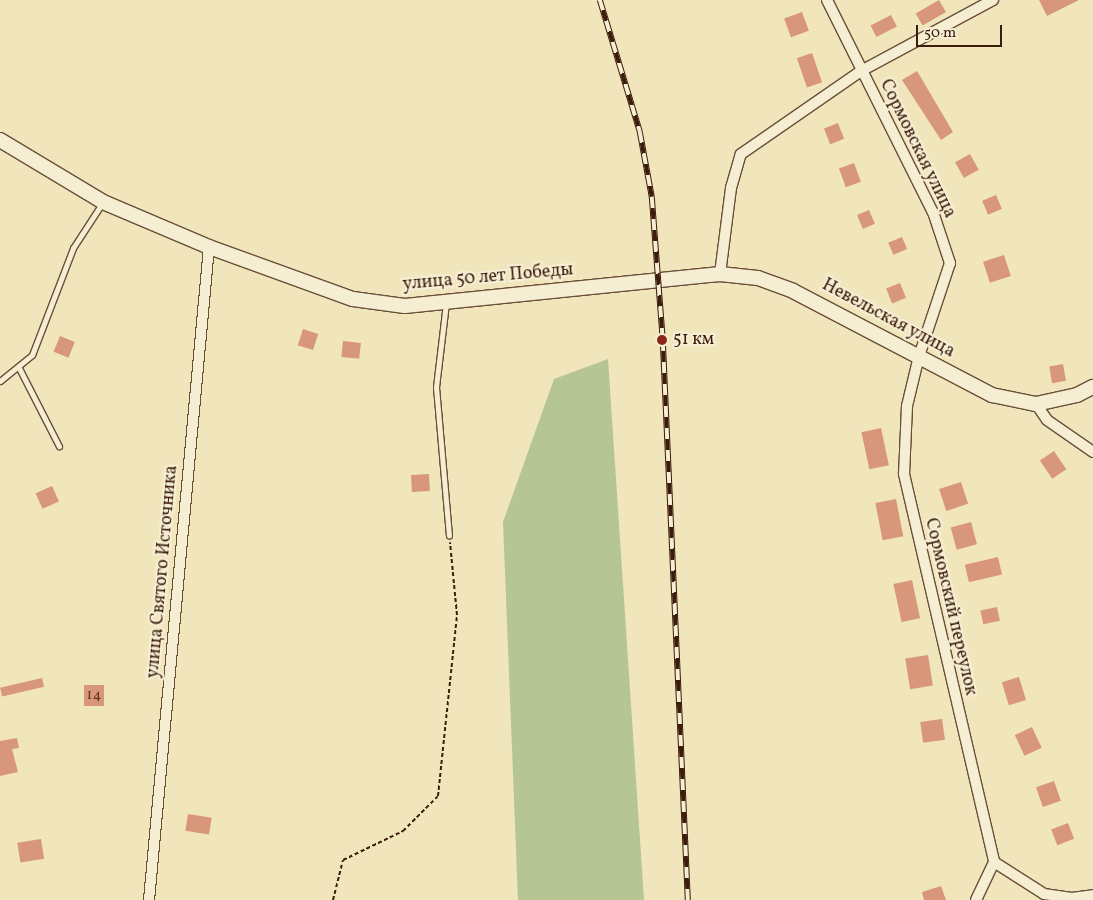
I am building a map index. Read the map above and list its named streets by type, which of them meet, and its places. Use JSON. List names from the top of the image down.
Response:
{
  "streets": {
    "street": [
      "Сормовская улица",
      "улица 50 лет Победы",
      "Невельская улица",
      "улица Святого Источника",
      "Сормовский переулок"
    ]
  },
  "crossings": [
    ["Сормовская улица", "Невельская улица"],
    ["Сормовская улица", "Сормовский переулок"],
    ["улица 50 лет Победы", "Невельская улица"],
    ["улица 50 лет Победы", "улица Святого Источника"],
    ["Невельская улица", "Сормовский переулок"]
  ],
  "places": ["51 км"],
  "house_numbers": ["14"],
  "scale_bar": "50 m"
}
